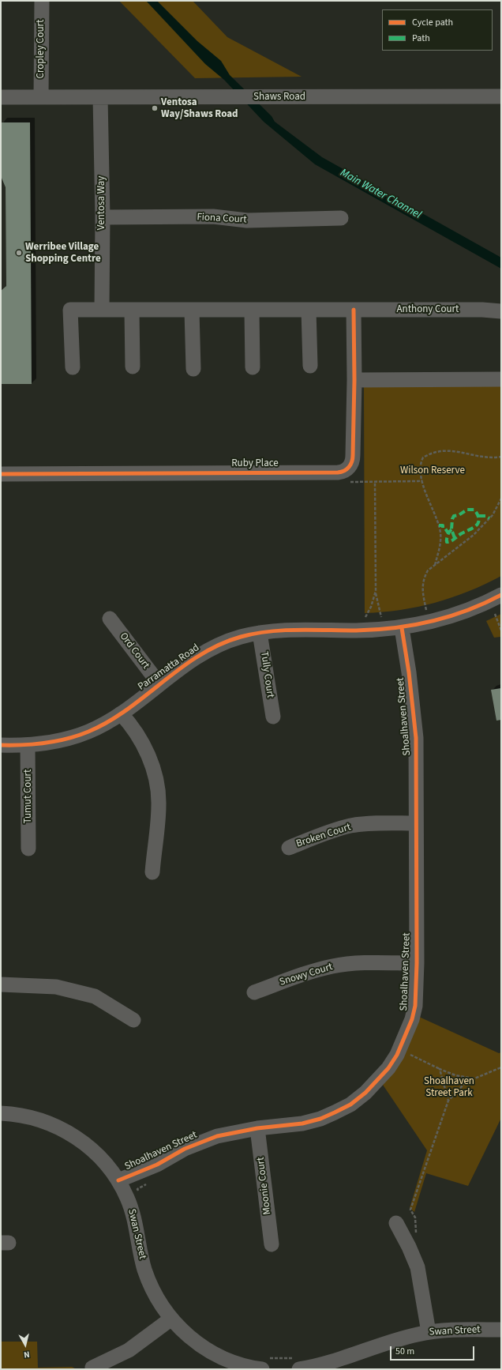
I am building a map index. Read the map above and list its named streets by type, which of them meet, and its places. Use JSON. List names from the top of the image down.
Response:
{
  "streets": {
    "street": [
      "Cropley Court",
      "Shaws Road",
      "Ventosa Way",
      "Fiona Court",
      "Anthony Court",
      "Ruby Place",
      "Ord Court",
      "Parramatta Road",
      "Tully Court",
      "Shoalhaven Street",
      "Tumut Court",
      "Broken Court",
      "Snowy Court",
      "Moonie Court",
      "Swan Street"
    ]
  },
  "crossings": [
    ["Cropley Court", "Shaws Road"],
    ["Shaws Road", "Ventosa Way"],
    ["Ventosa Way", "Fiona Court"],
    ["Anthony Court", "Ruby Place"],
    ["Ord Court", "Parramatta Road"],
    ["Parramatta Road", "Tully Court"],
    ["Parramatta Road", "Shoalhaven Street"],
    ["Parramatta Road", "Tumut Court"],
    ["Shoalhaven Street", "Broken Court"],
    ["Shoalhaven Street", "Snowy Court"],
    ["Shoalhaven Street", "Moonie Court"],
    ["Shoalhaven Street", "Swan Street"]
  ],
  "water": ["Main Water Channel"],
  "parks": ["Wilson Reserve", "Shoalhaven Street Park"],
  "places": ["Ventosa Way/Shaws Road", "Werribee Village Shopping Centre"],
  "legend": ["Cycle path", "Path"],
  "scale_bar": "50 m",
  "north": "bottom"
}
